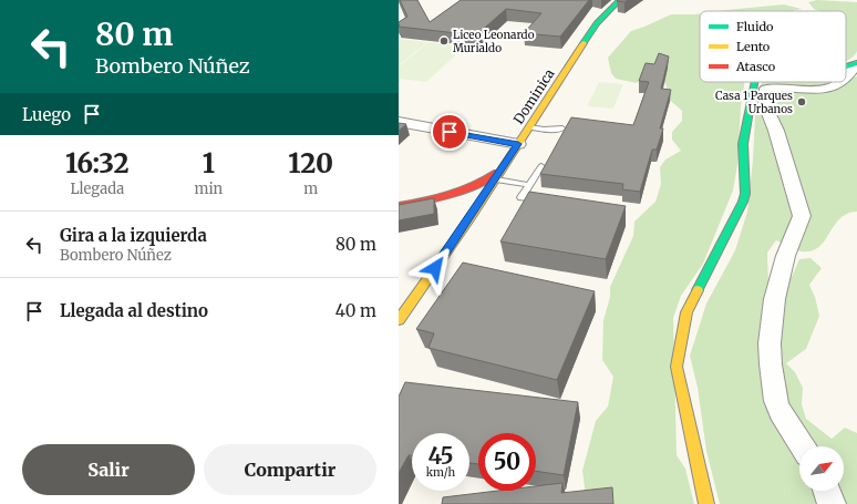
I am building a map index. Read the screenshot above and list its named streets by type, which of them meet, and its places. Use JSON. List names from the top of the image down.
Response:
{
  "streets": {
    "main road": ["Dominica"]
  },
  "places": ["Liceo Leonardo Murialdo", "Casa 1 Parques Urbanos"],
  "legend": ["Fluido", "Lento", "Atasco"],
  "north": "top right",
  "page": {
    "turn": ["80 m", "Bombero Núñez"],
    "then": "Luego",
    "eta": [
      "16:32",
      "Llegada",
      "1",
      "min",
      "120",
      "m"
    ],
    "list": [
      {
        "name": "Gira a la izquierda",
        "note": "Bombero Núñez",
        "value": "80 m"
      },
      {
        "name": "Llegada al destino",
        "value": "40 m"
      }
    ],
    "speed": "45 km/h",
    "limit": "50",
    "buttons": ["Salir", "Compartir"]
  }
}
